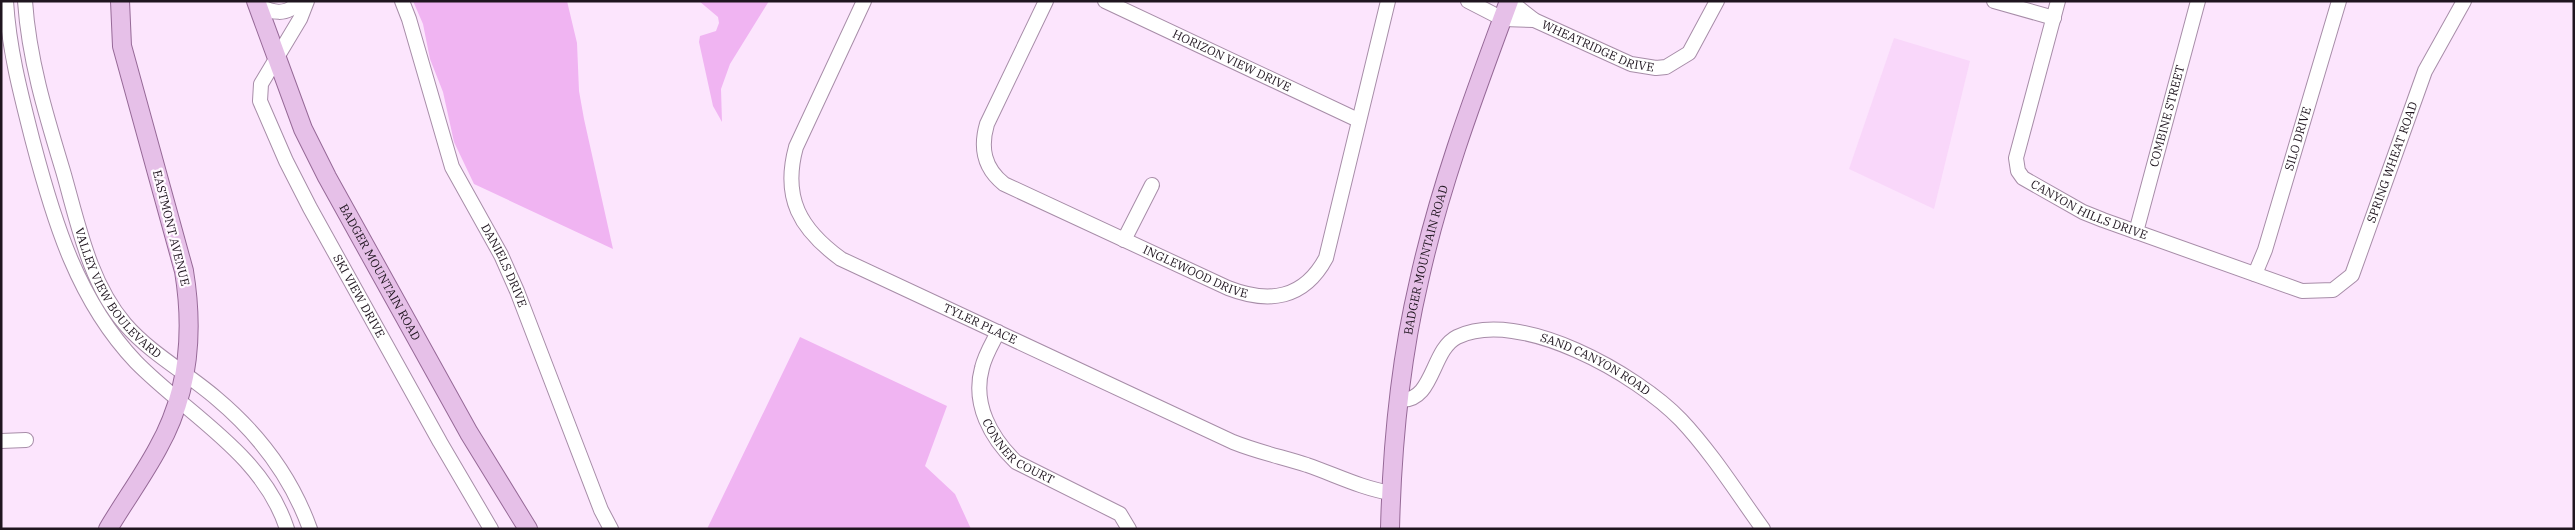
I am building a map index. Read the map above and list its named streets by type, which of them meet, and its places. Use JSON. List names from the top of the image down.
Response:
{
  "streets": {
    "main road": ["EASTMONT AVENUE", "BADGER MOUNTAIN ROAD"],
    "street": [
      "WHEATRIDGE DRIVE",
      "HORIZON VIEW DRIVE",
      "COMBINE STREET",
      "SILO DRIVE",
      "SPRING WHEAT ROAD",
      "CANYON HILLS DRIVE",
      "DANIELS DRIVE",
      "INGLEWOOD DRIVE",
      "VALLEY VIEW BOULEVARD",
      "SKI VIEW DRIVE",
      "TYLER PLACE",
      "SAND CANYON ROAD",
      "CONNER COURT"
    ]
  },
  "crossings": [
    ["WHEATRIDGE DRIVE", "BADGER MOUNTAIN ROAD"],
    ["HORIZON VIEW DRIVE", "INGLEWOOD DRIVE"],
    ["COMBINE STREET", "CANYON HILLS DRIVE"],
    ["SILO DRIVE", "CANYON HILLS DRIVE"],
    ["SPRING WHEAT ROAD", "CANYON HILLS DRIVE"],
    ["EASTMONT AVENUE", "VALLEY VIEW BOULEVARD"],
    ["BADGER MOUNTAIN ROAD", "SKI VIEW DRIVE"],
    ["BADGER MOUNTAIN ROAD", "TYLER PLACE"],
    ["BADGER MOUNTAIN ROAD", "SAND CANYON ROAD"],
    ["TYLER PLACE", "CONNER COURT"]
  ]
}
